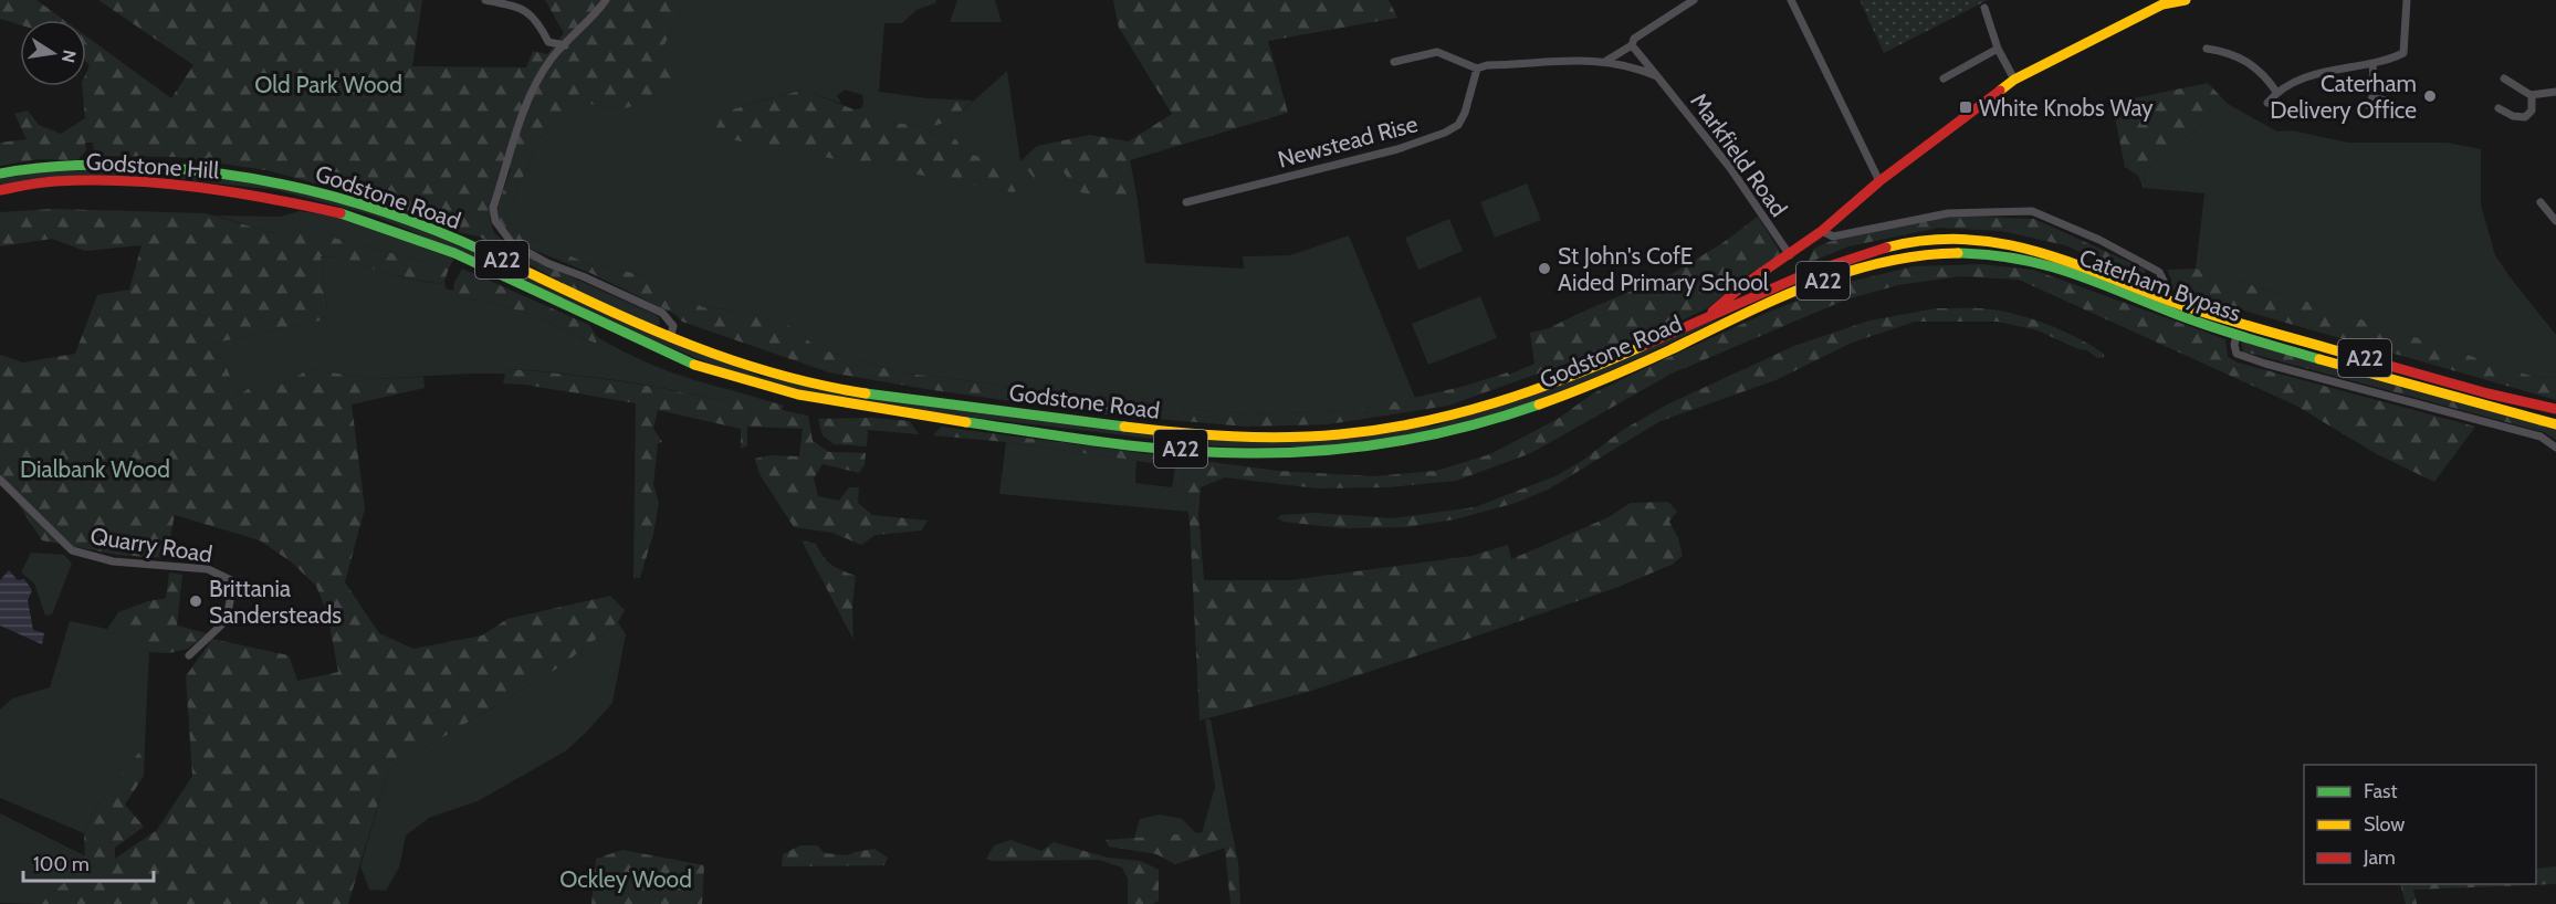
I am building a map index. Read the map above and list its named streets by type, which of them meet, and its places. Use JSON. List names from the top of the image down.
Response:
{
  "streets": {
    "main road": [
      "Godstone Hill",
      "Godstone Road",
      "A22",
      "Caterham Bypass"
    ],
    "street": ["Newstead Rise", "Markfield Road", "Quarry Road"]
  },
  "crossings": [
    ["Godstone Hill", "Godstone Road"],
    ["Godstone Road", "Caterham Bypass"]
  ],
  "parks": ["Old Park Wood", "Dialbank Wood", "Ockley Wood"],
  "places": {
    "other": ["Caterham Delivery Office", "St John's CofE Aided Primary School", "Brittania Sandersteads"],
    "transit": ["White Knobs Way"]
  },
  "legend": ["Fast", "Slow", "Jam"],
  "scale_bar": "100 m",
  "north": "right"
}
